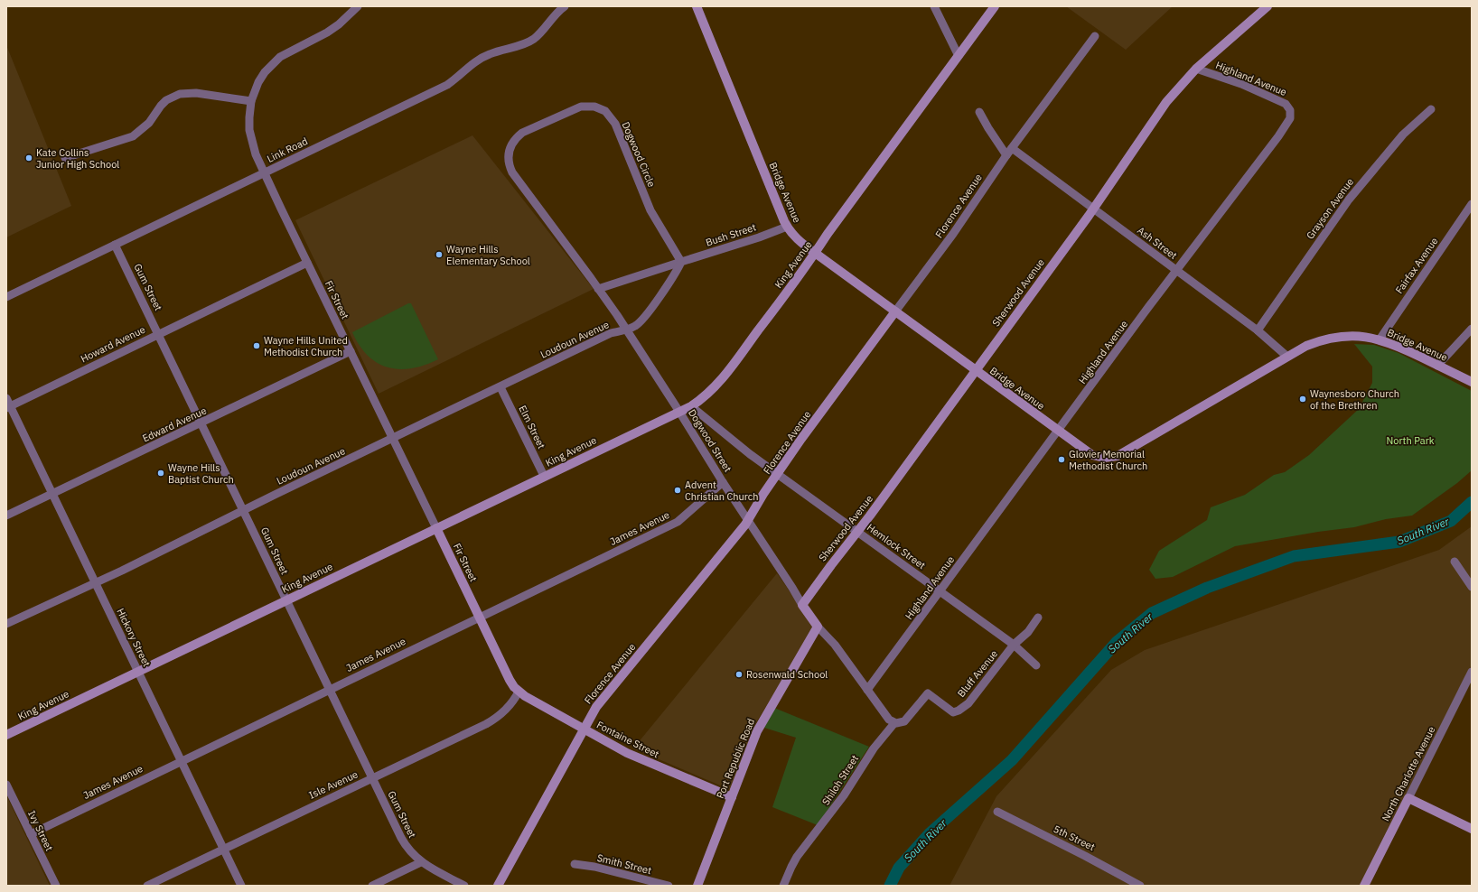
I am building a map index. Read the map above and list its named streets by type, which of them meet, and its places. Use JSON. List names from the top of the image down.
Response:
{
  "streets": {
    "street": [
      "Highland Avenue",
      "Link Road",
      "Dogwood Circle",
      "Bridge Avenue",
      "Florence Avenue",
      "Grayson Avenue",
      "Bush Street",
      "Ash Street",
      "King Avenue",
      "Fairfax Avenue",
      "Gum Street",
      "Sherwood Avenue",
      "Fir Street",
      "Loudoun Avenue",
      "Howard Avenue",
      "Edward Avenue",
      "Elm Street",
      "Dogwood Street",
      "James Avenue",
      "Hemlock Street",
      "Hickory Street",
      "Bluff Avenue",
      "Fontaine Street",
      "Port Republic Road",
      "North Charlotte Avenue",
      "Shiloh Street",
      "Isle Avenue",
      "Ivy Street",
      "5th Street",
      "Smith Street"
    ]
  },
  "crossings": [
    ["Highland Avenue", "Bridge Avenue"],
    ["Highland Avenue", "Ash Street"],
    ["Highland Avenue", "Sherwood Avenue"],
    ["Highland Avenue", "Dogwood Street"],
    ["Highland Avenue", "Hemlock Street"],
    ["Link Road", "Gum Street"],
    ["Link Road", "Fir Street"],
    ["Dogwood Circle", "Bush Street"],
    ["Dogwood Circle", "Dogwood Street"],
    ["Bridge Avenue", "Florence Avenue"],
    ["Bridge Avenue", "Bush Street"],
    ["Bridge Avenue", "Ash Street"],
    ["Bridge Avenue", "King Avenue"],
    ["Bridge Avenue", "Fairfax Avenue"],
    ["Bridge Avenue", "Sherwood Avenue"],
    ["Florence Avenue", "Ash Street"],
    ["Florence Avenue", "Dogwood Street"],
    ["Florence Avenue", "Hemlock Street"],
    ["Florence Avenue", "Fontaine Street"],
    ["Grayson Avenue", "Ash Street"],
    ["Bush Street", "Dogwood Street"],
    ["Ash Street", "Sherwood Avenue"],
    ["King Avenue", "Gum Street"],
    ["King Avenue", "Fir Street"],
    ["King Avenue", "Elm Street"],
    ["King Avenue", "Dogwood Street"],
    ["King Avenue", "Hemlock Street"],
    ["King Avenue", "Hickory Street"],
    ["Gum Street", "Loudoun Avenue"],
    ["Gum Street", "Howard Avenue"],
    ["Gum Street", "Edward Avenue"],
    ["Gum Street", "James Avenue"],
    ["Gum Street", "Isle Avenue"],
    ["Sherwood Avenue", "Dogwood Street"],
    ["Sherwood Avenue", "Hemlock Street"],
    ["Fir Street", "Loudoun Avenue"],
    ["Fir Street", "Howard Avenue"],
    ["Fir Street", "Edward Avenue"],
    ["Fir Street", "James Avenue"],
    ["Fir Street", "Fontaine Street"],
    ["Fir Street", "Isle Avenue"],
    ["Loudoun Avenue", "Elm Street"],
    ["Loudoun Avenue", "Dogwood Street"],
    ["Loudoun Avenue", "Hickory Street"],
    ["Howard Avenue", "Hickory Street"],
    ["Edward Avenue", "Hickory Street"],
    ["Dogwood Street", "James Avenue"],
    ["Dogwood Street", "Port Republic Road"],
    ["James Avenue", "Hickory Street"],
    ["James Avenue", "Ivy Street"],
    ["Hemlock Street", "Bluff Avenue"],
    ["Hickory Street", "Isle Avenue"],
    ["Bluff Avenue", "Shiloh Street"],
    ["Fontaine Street", "Port Republic Road"],
    ["Fontaine Street", "Isle Avenue"]
  ],
  "water": ["South River"],
  "parks": ["North Park"],
  "places": [
    "Kate Collins Junior High School",
    "Wayne Hills Elementary School",
    "Wayne Hills United Methodist Church",
    "Waynesboro Church of the Brethren",
    "Glovier Memorial Methodist Church",
    "Wayne Hills Baptist Church",
    "Advent Christian Church",
    "Rosenwald School"
  ]
}
